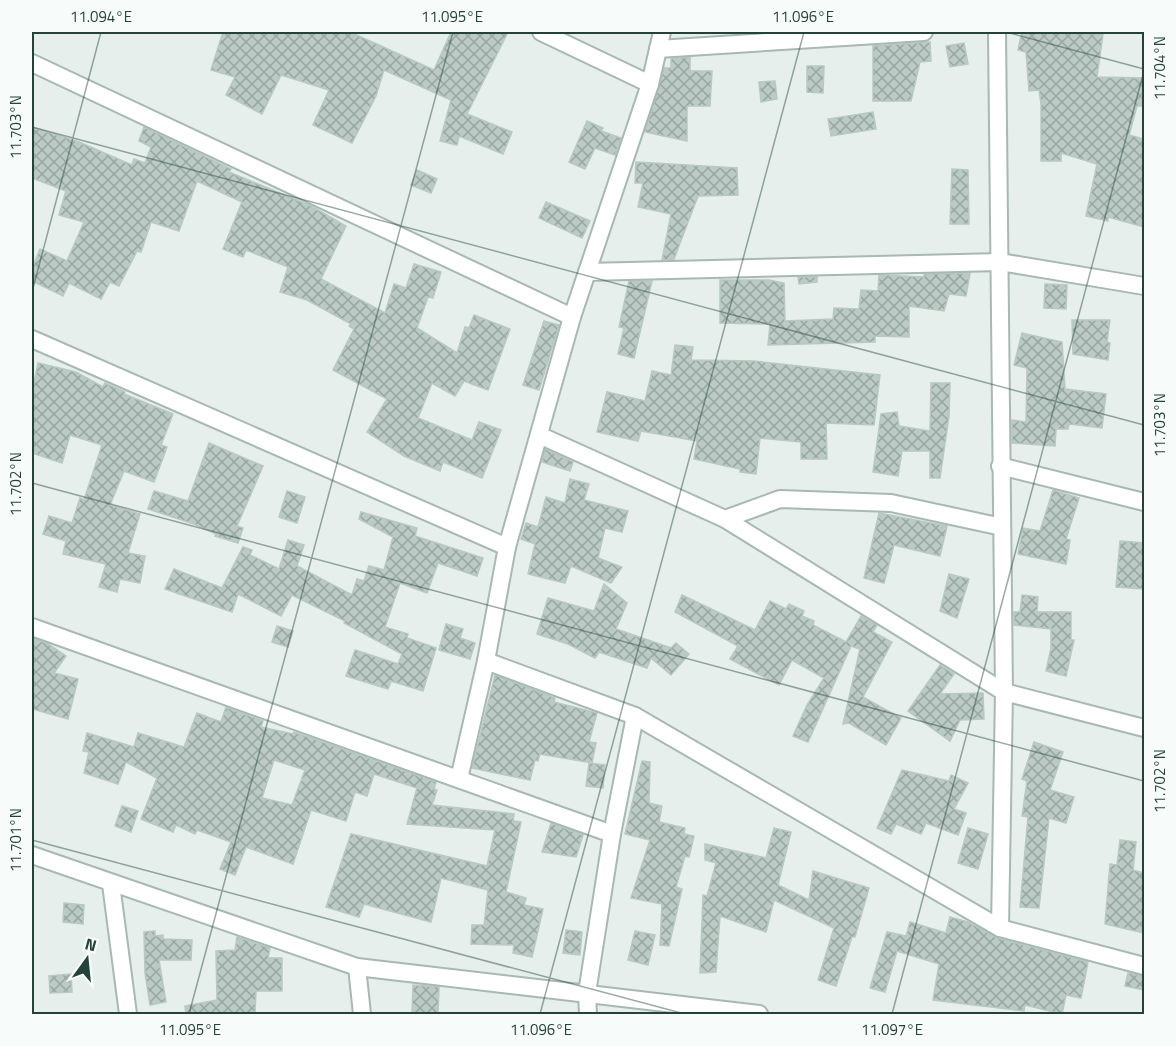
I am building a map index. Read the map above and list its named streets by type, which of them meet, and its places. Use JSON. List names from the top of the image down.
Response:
{
  "north": "top",
  "coordinates": [
    "11.094°E",
    "11.095°E",
    "11.096°E",
    "11.704°N",
    "11.703°N",
    "11.702°N",
    "11.701°N",
    "11.097°E"
  ]
}
